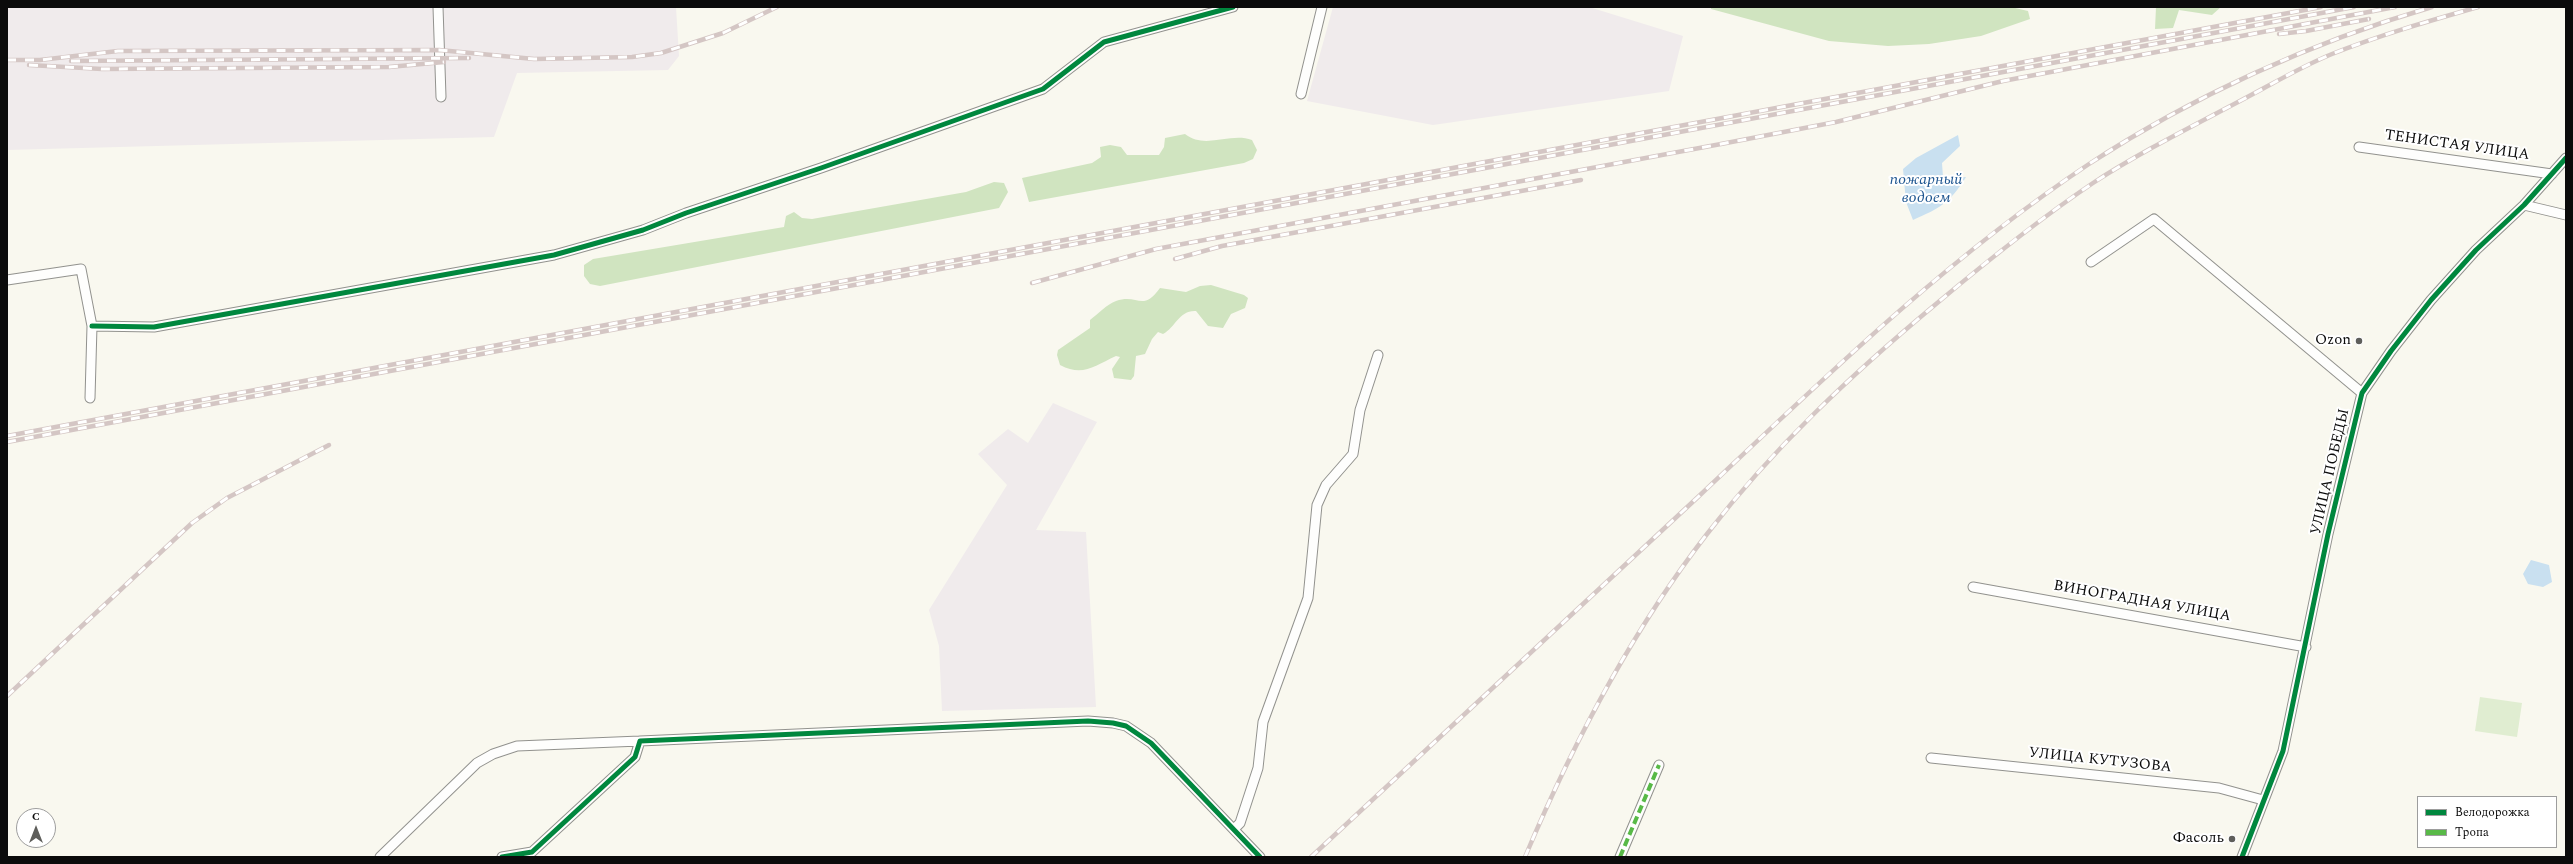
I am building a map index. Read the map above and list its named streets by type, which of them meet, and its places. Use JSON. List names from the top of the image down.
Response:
{
  "streets": {
    "street": [
      "ТЕНИСТАЯ УЛИЦА",
      "УЛИЦА ПОБЕДЫ",
      "ВИНОГРАДНАЯ УЛИЦА",
      "УЛИЦА КУТУЗОВА"
    ]
  },
  "crossings": [
    ["ТЕНИСТАЯ УЛИЦА", "УЛИЦА ПОБЕДЫ"],
    ["УЛИЦА ПОБЕДЫ", "ВИНОГРАДНАЯ УЛИЦА"],
    ["УЛИЦА ПОБЕДЫ", "УЛИЦА КУТУЗОВА"]
  ],
  "water": ["пожарный водоем"],
  "places": ["Ozon", "Фасоль"],
  "legend": ["Велодорожка", "Тропа"],
  "north": "top"
}
